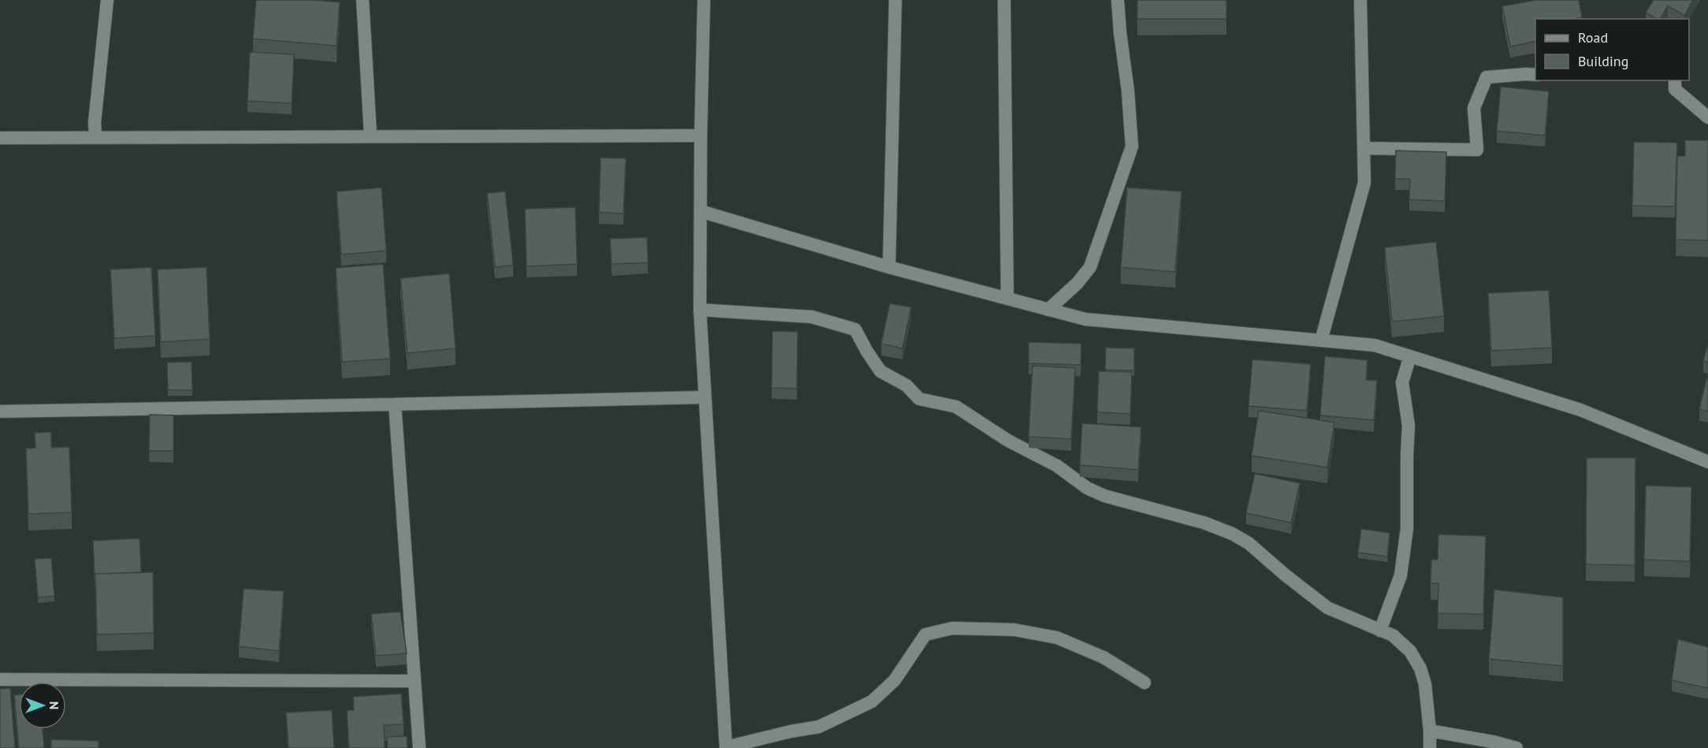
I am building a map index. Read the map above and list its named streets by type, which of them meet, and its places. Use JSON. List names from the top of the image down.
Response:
{
  "legend": ["Road", "Building"],
  "north": "right"
}
